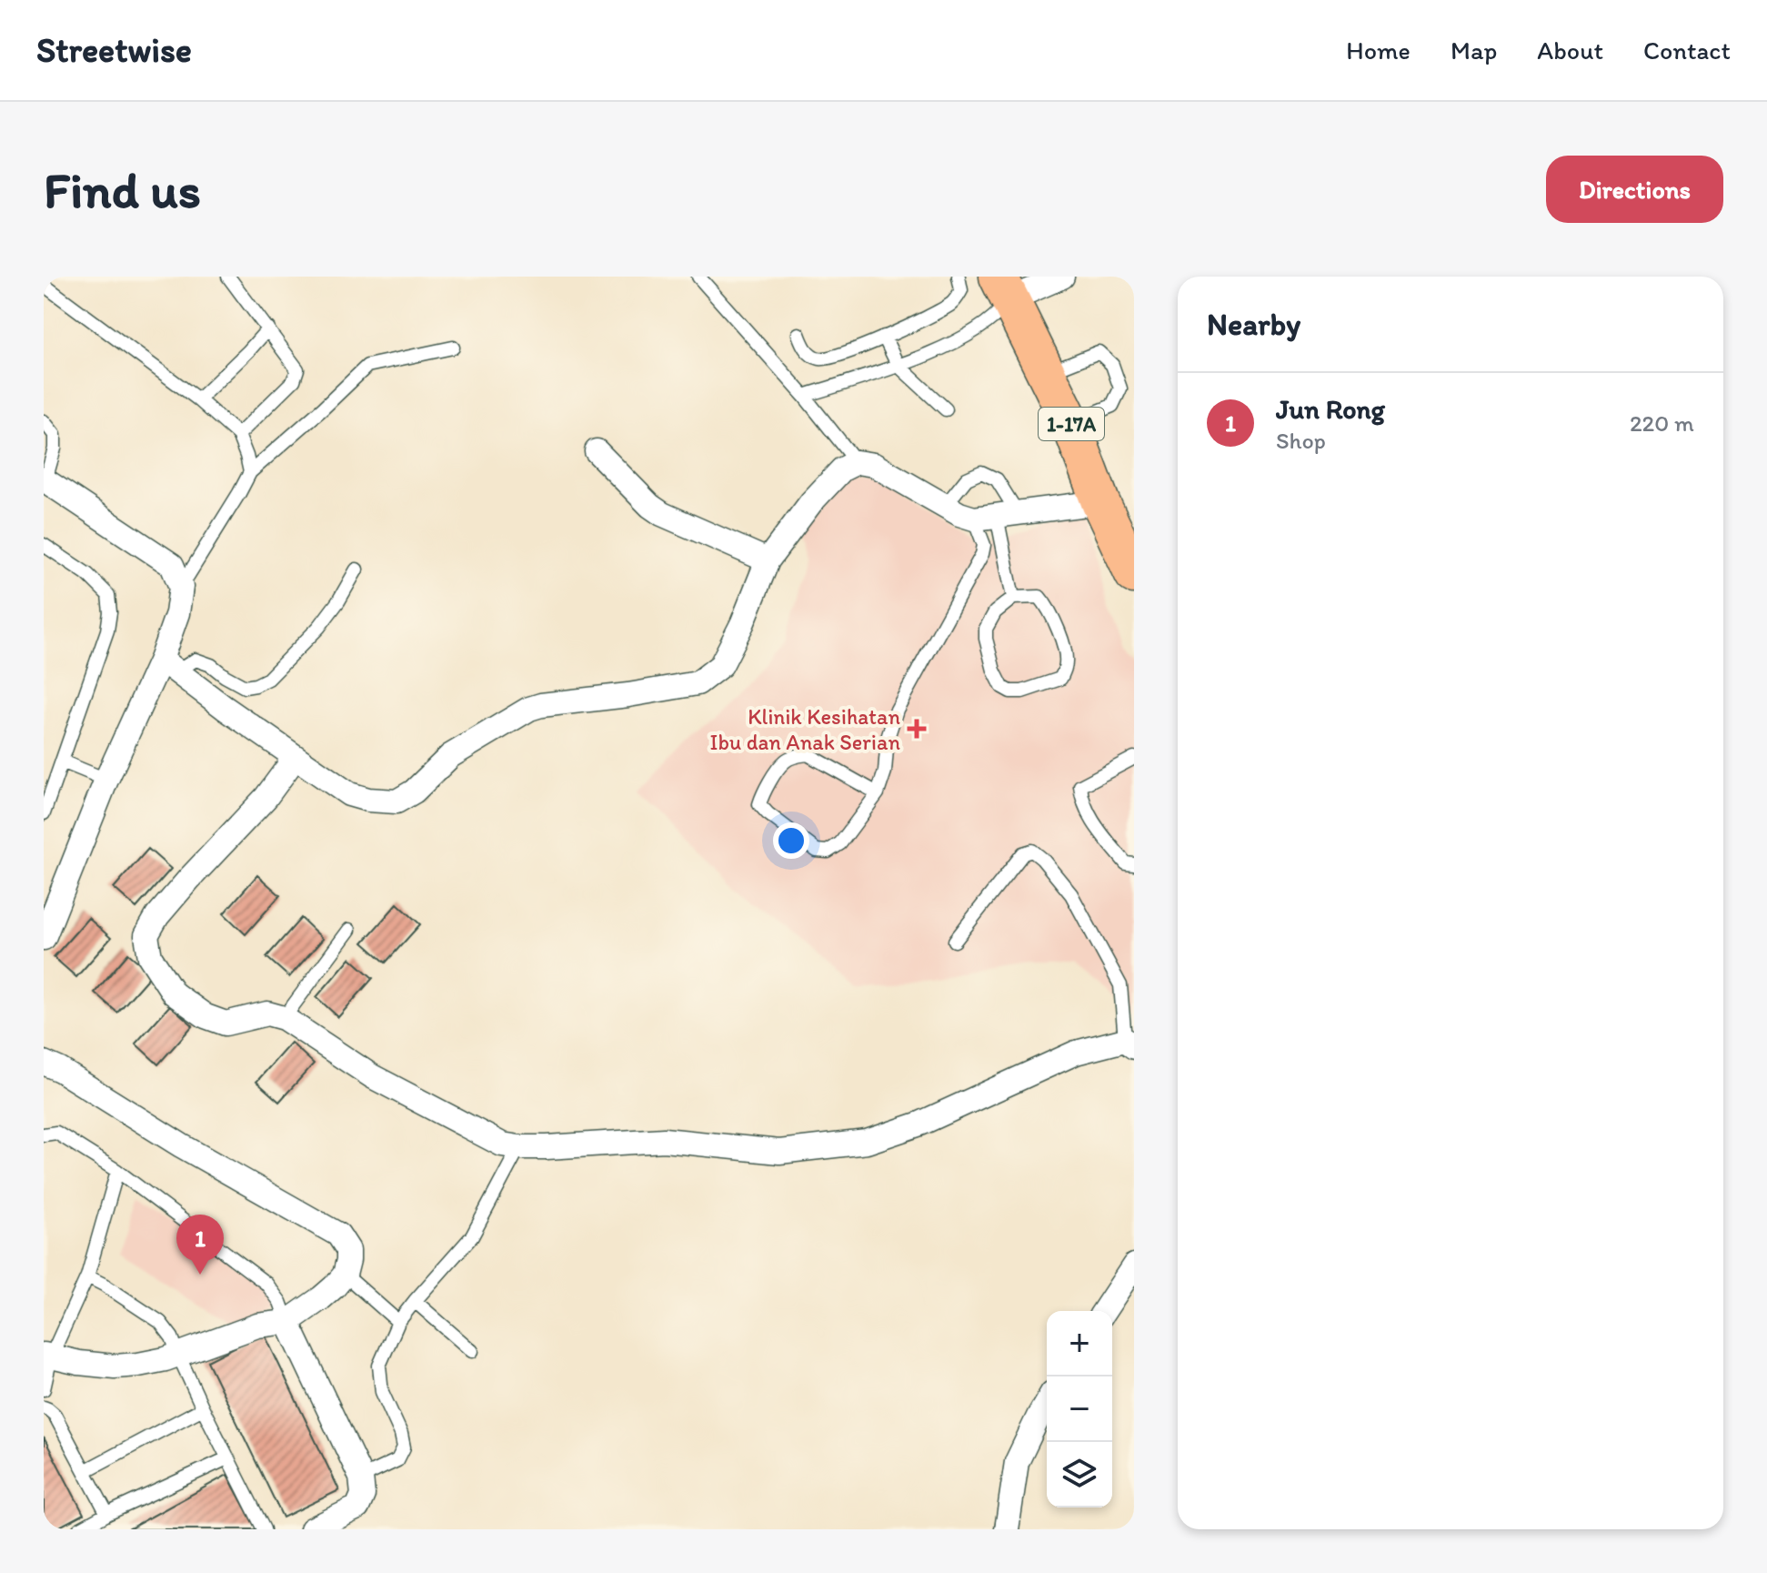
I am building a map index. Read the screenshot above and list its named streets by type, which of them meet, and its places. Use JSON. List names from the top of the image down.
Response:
{
  "streets": {
    "main road": ["1-17A"]
  },
  "places": {
    "health": ["Klinik Kesihatan Ibu dan Anak Serian"]
  },
  "page": {
    "header": "Streetwise",
    "nav": [
      "Home",
      "Map",
      "About",
      "Contact"
    ],
    "buttons": "Directions",
    "title": "Find us",
    "heading": "Nearby",
    "list": [
      {
        "mark": "1",
        "name": "Jun Rong",
        "note": "Shop",
        "value": "220 m"
      }
    ],
    "pins": "1",
    "map_buttons": ["+", "−"]
  }
}
